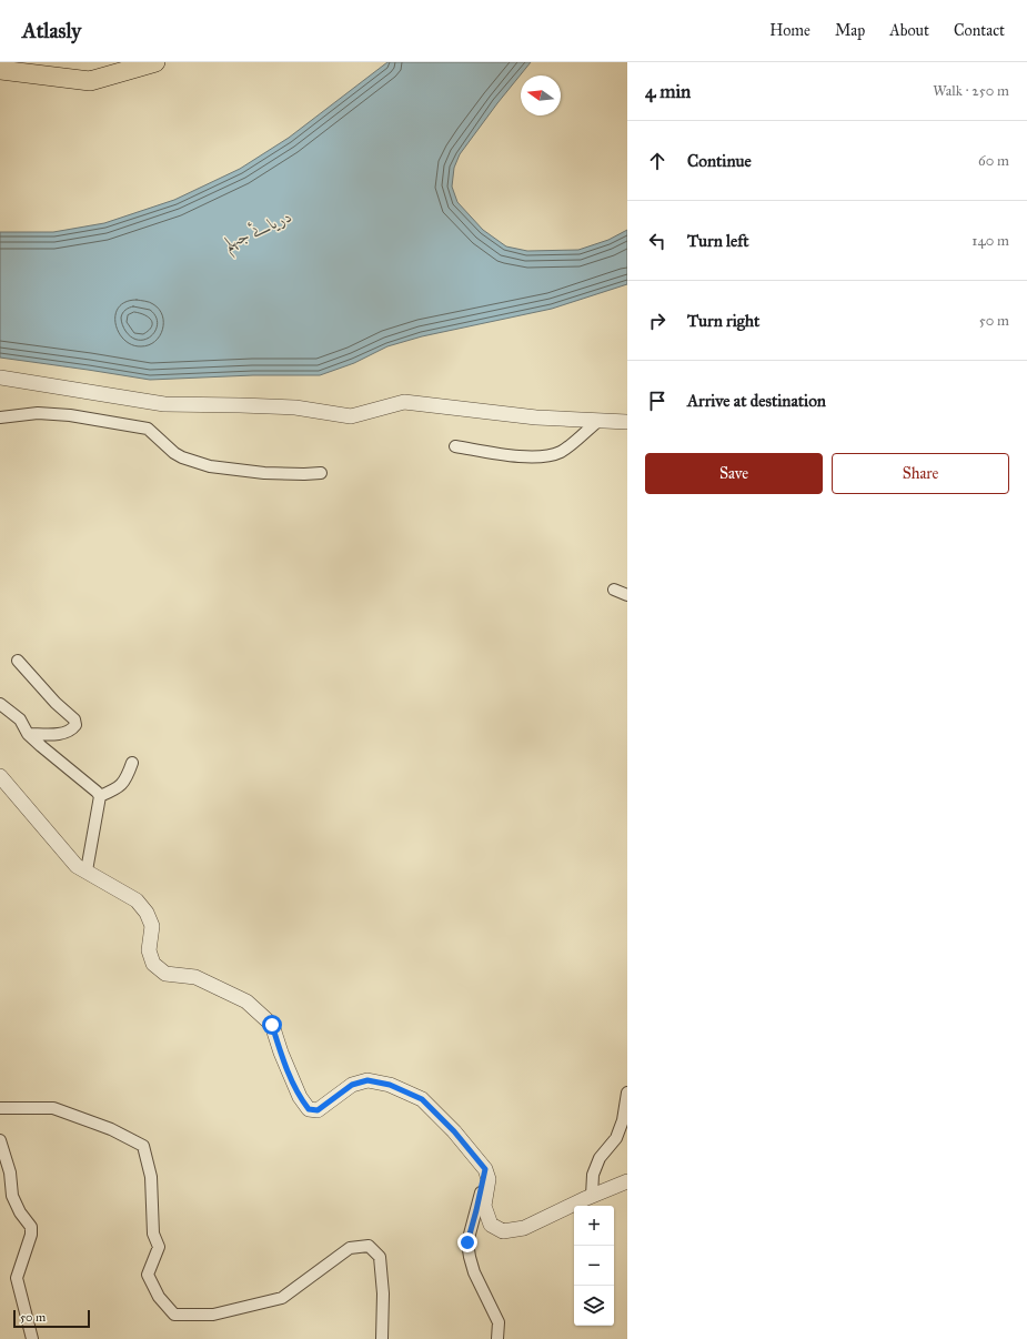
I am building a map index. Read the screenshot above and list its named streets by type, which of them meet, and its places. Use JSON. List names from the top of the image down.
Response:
{
  "water": ["دریائے جہلم"],
  "scale_bar": "50 m",
  "north": "left",
  "page": {
    "header": "Atlasly",
    "nav": [
      "Home",
      "Map",
      "About",
      "Contact"
    ],
    "heading": ["4 min", "Walk · 250 m"],
    "list": [
      ["Continue", "60 m"],
      ["Turn left", "140 m"],
      ["Turn right", "50 m"],
      "Arrive at destination"
    ],
    "buttons": ["Save", "Share"],
    "map_buttons": ["+", "−"],
    "scale": "50 m"
  }
}
